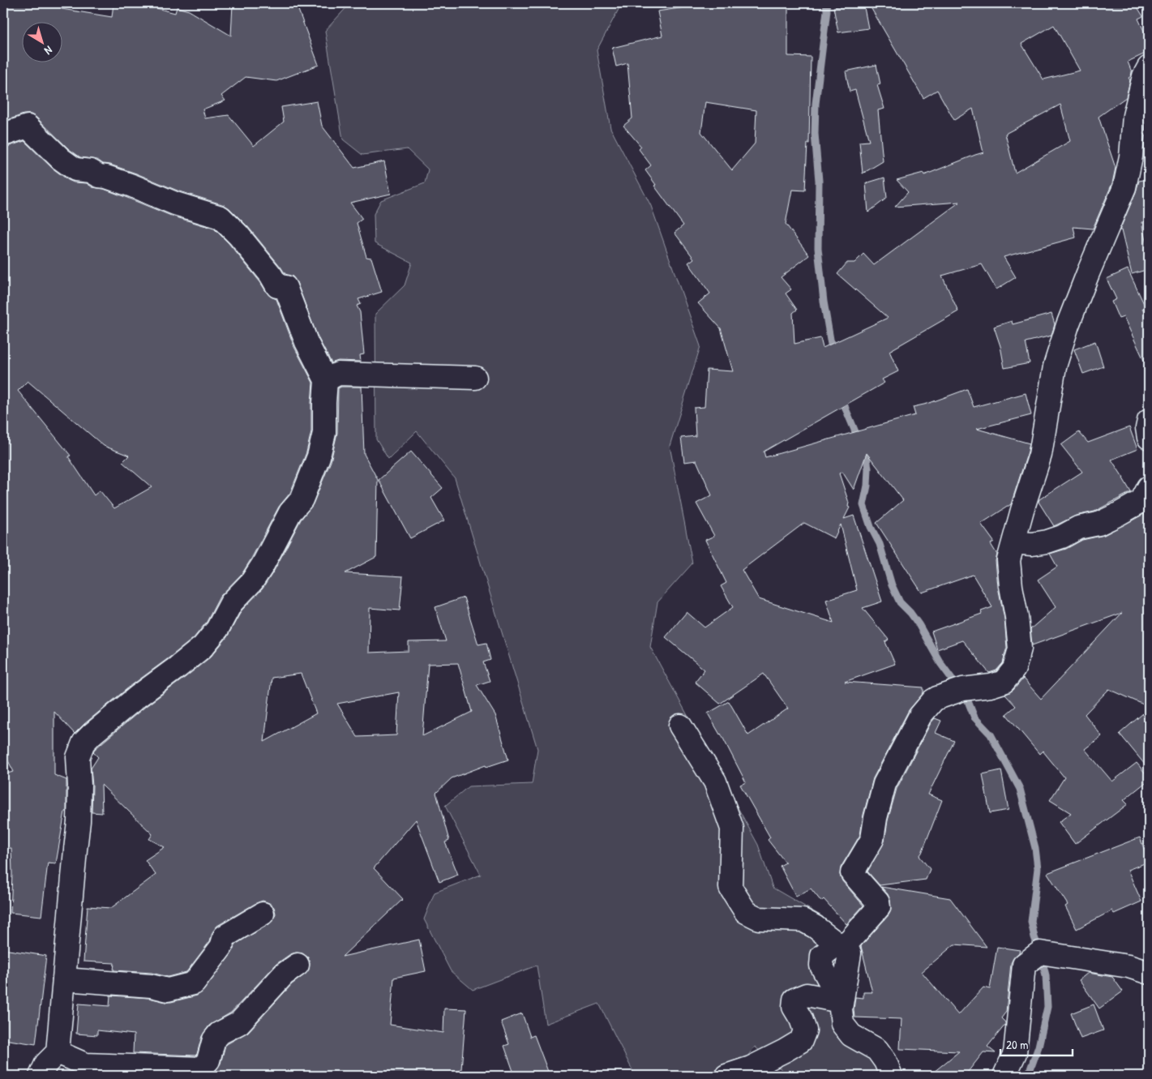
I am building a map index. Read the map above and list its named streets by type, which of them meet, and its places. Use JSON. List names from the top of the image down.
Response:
{
  "scale_bar": "20 m",
  "north": "bottom right"
}
